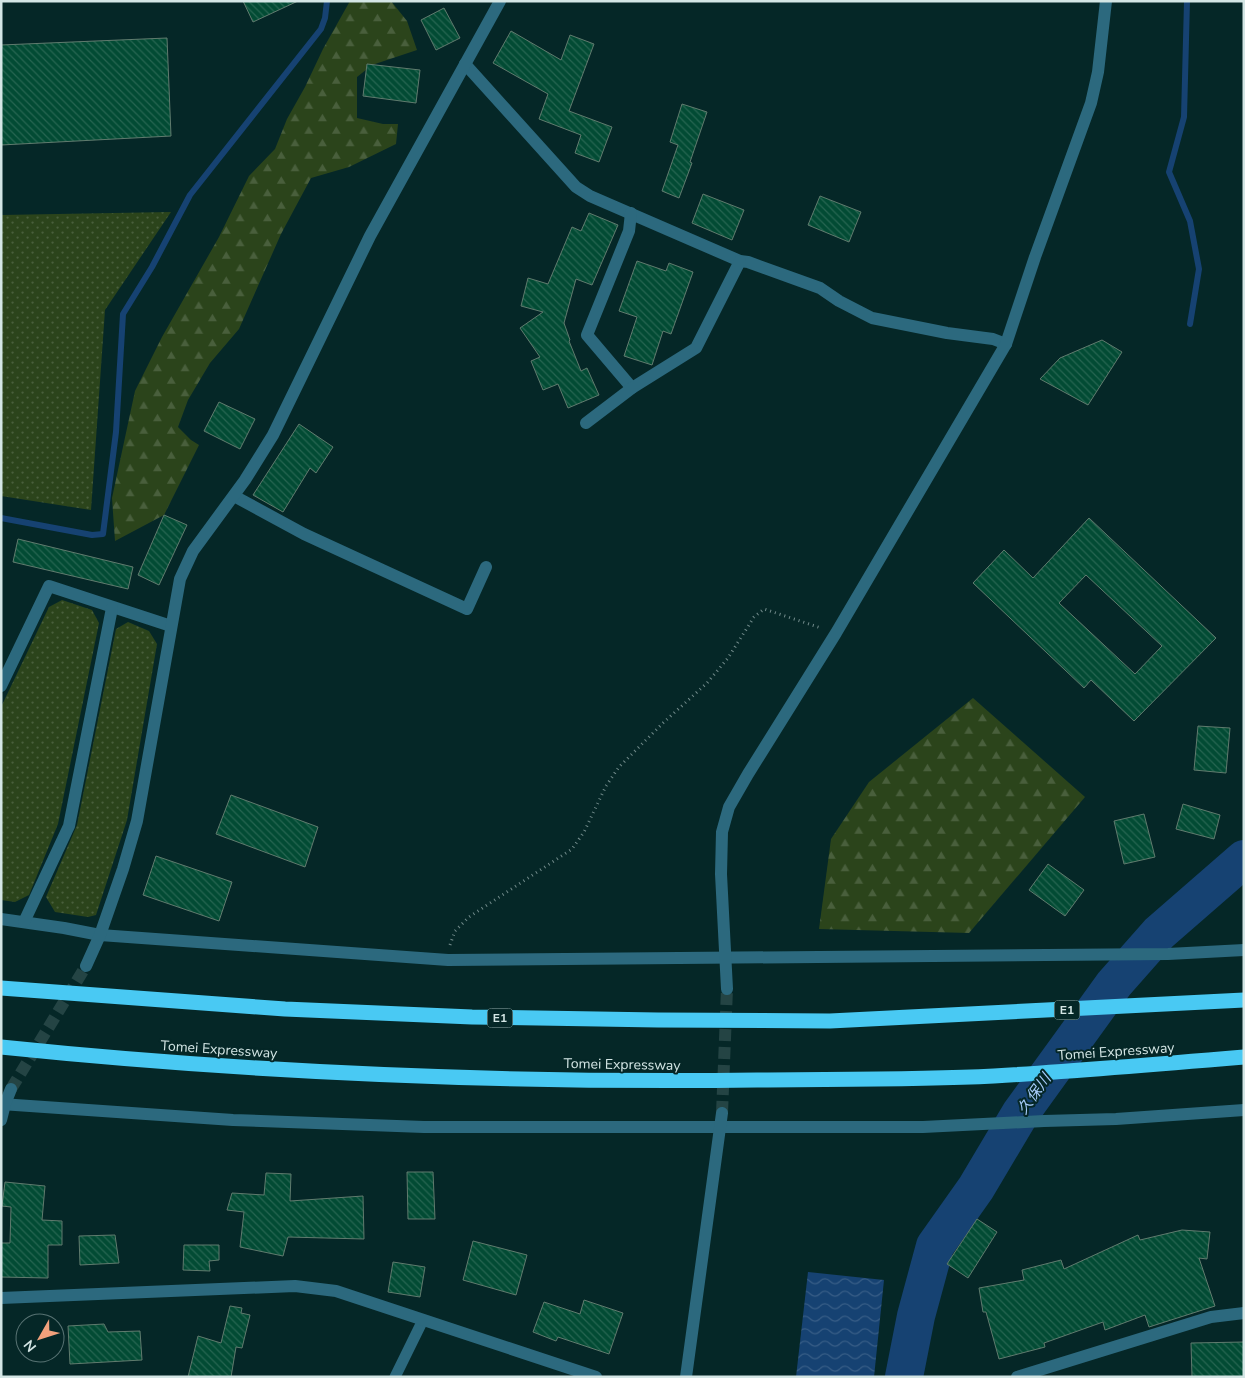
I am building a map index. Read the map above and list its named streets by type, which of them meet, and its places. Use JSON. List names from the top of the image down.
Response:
{
  "streets": {
    "highway": ["E1", "Tomei Expressway"]
  },
  "water": ["久保川"],
  "north": "bottom left"
}
